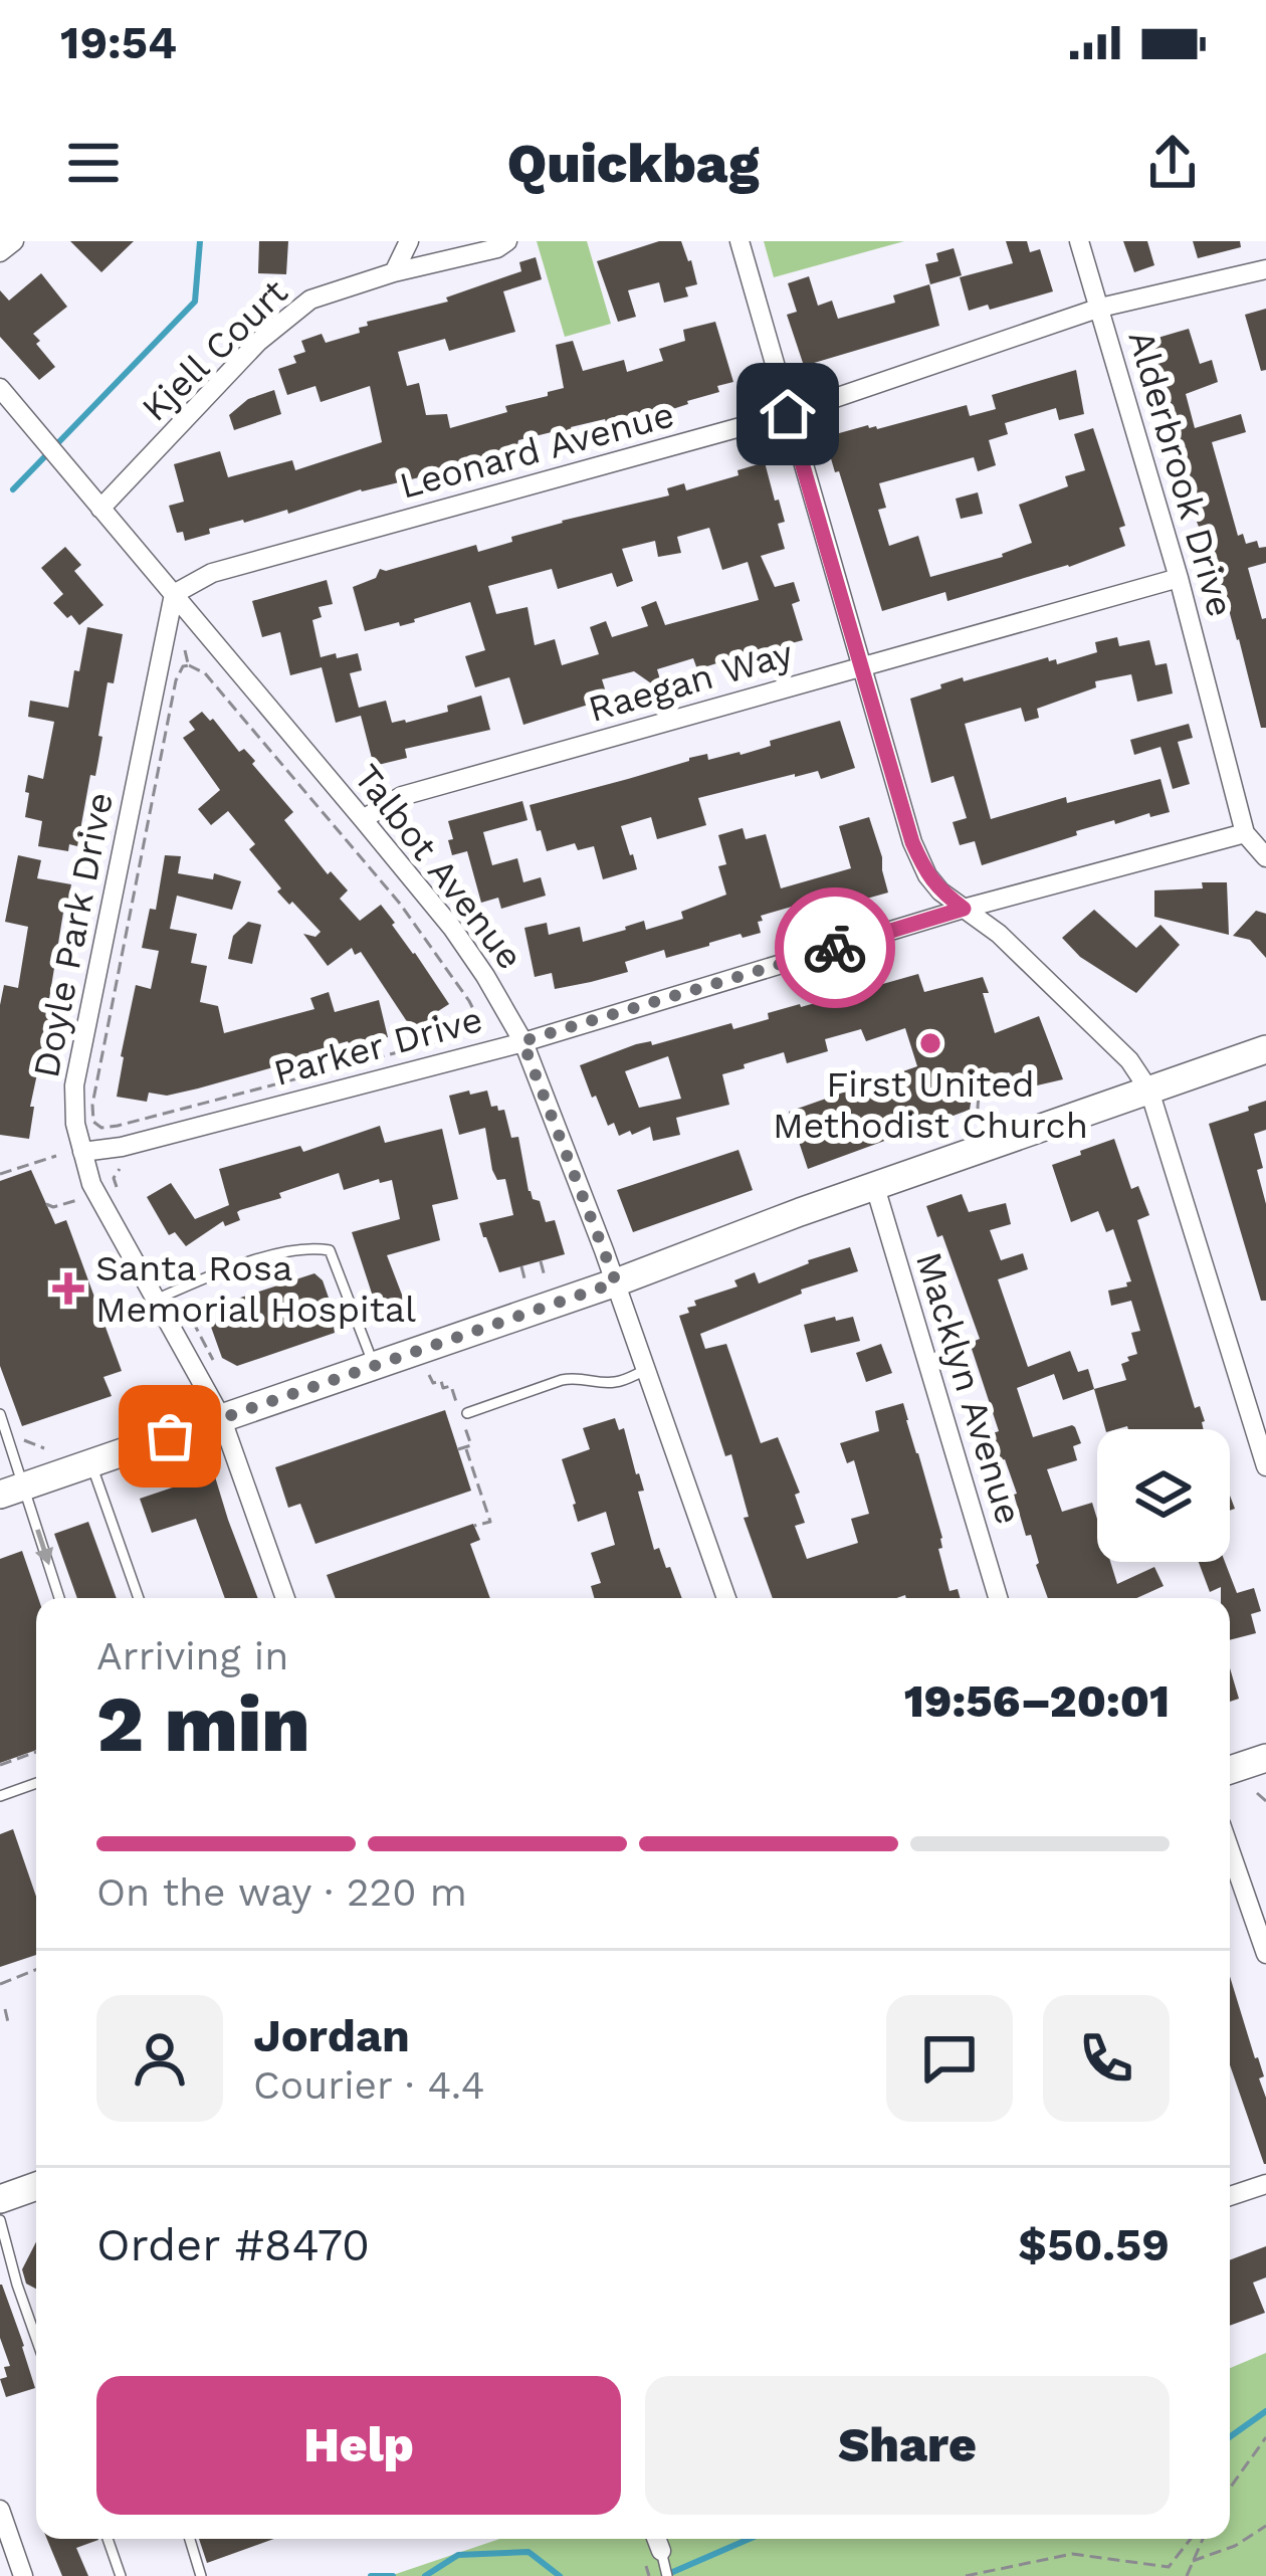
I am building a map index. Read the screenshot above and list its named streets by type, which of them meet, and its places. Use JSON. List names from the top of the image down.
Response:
{
  "streets": {
    "street": [
      "Kjell Court",
      "Leonard Avenue",
      "Alderbrook Drive",
      "Raegan Way",
      "Talbot Avenue",
      "Doyle Park Drive",
      "Parker Drive",
      "Macklyn Avenue"
    ]
  },
  "crossings": [
    ["Kjell Court", "Talbot Avenue"],
    ["Leonard Avenue", "Alderbrook Drive"],
    ["Leonard Avenue", "Talbot Avenue"],
    ["Leonard Avenue", "Doyle Park Drive"],
    ["Alderbrook Drive", "Raegan Way"],
    ["Alderbrook Drive", "Parker Drive"],
    ["Raegan Way", "Talbot Avenue"],
    ["Talbot Avenue", "Doyle Park Drive"],
    ["Talbot Avenue", "Parker Drive"],
    ["Doyle Park Drive", "Parker Drive"]
  ],
  "places": {
    "other": ["First United Methodist Church"],
    "health": ["Santa Rosa Memorial Hospital"]
  },
  "page": {
    "status": "19:54",
    "header": "Quickbag",
    "heading": ["2 min", "Arriving in", "19:56–20:01"],
    "panel": [
      "Jordan",
      "Courier · 4.4",
      "Order #8470",
      "$50.59"
    ],
    "bar": "On the way · 220 m",
    "buttons": ["Help", "Share"]
  }
}
